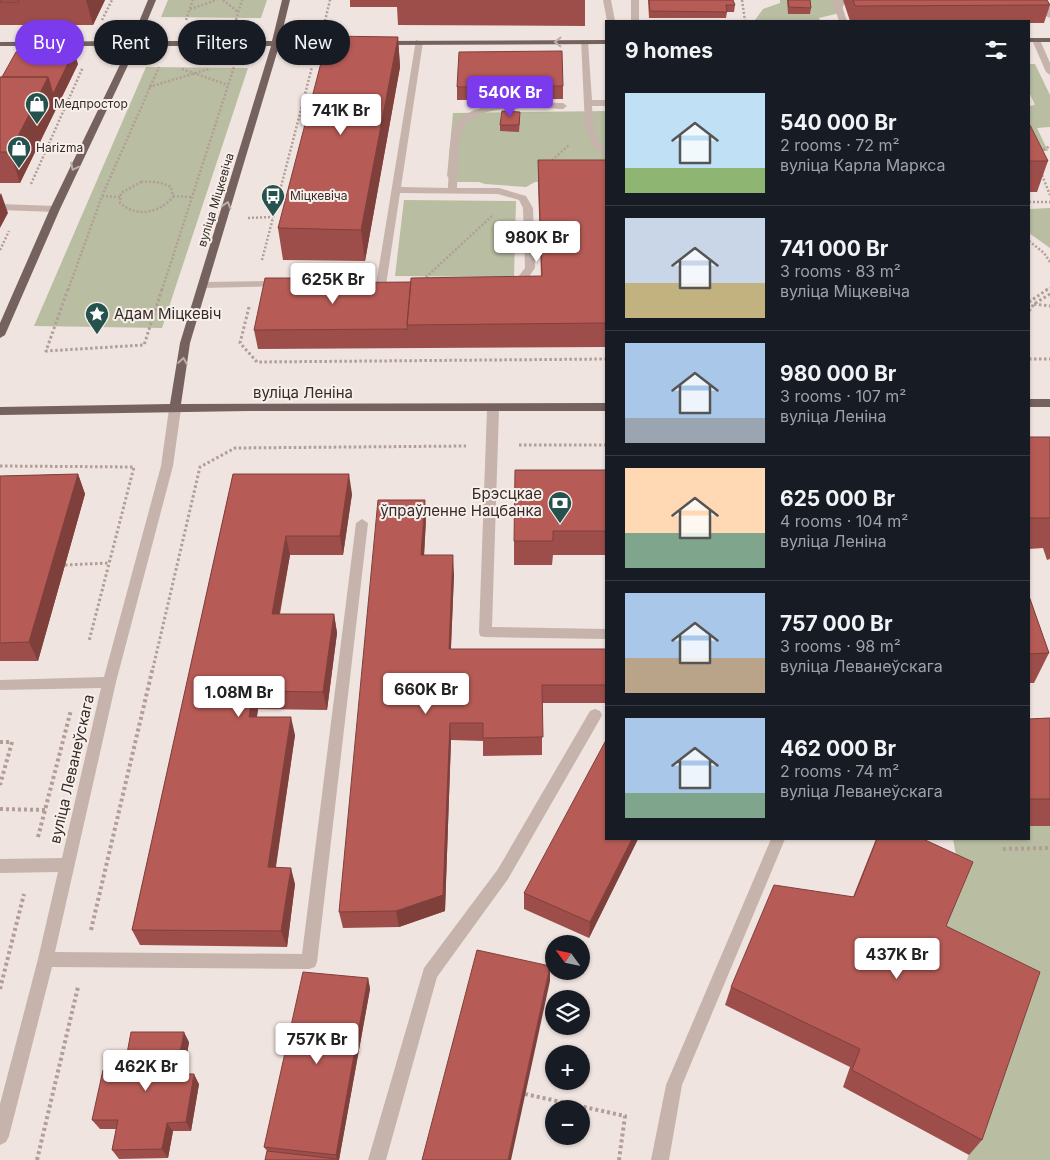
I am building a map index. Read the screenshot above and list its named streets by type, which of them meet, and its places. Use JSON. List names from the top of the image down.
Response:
{
  "streets": {
    "main road": ["вуліца Міцкевіча", "вуліца Леніна"],
    "street": ["вуліца Леванеўскага"]
  },
  "crossings": [
    ["вуліца Міцкевіча", "вуліца Леніна"],
    ["вуліца Міцкевіча", "вуліца Леванеўскага"],
    ["вуліца Леніна", "вуліца Леванеўскага"]
  ],
  "one_way": ["вуліца Міцкевіча"],
  "places": {
    "shop": ["Медпростор", "Harizma"],
    "bus stop": ["Міцкевіча"],
    "place": ["Адам Міцкевіч"],
    "bank": ["Брэсцкае ўпраўленне Нацбанка"]
  },
  "north": "top left",
  "page": {
    "chip": [
      "Buy",
      "Rent",
      "Filters",
      "New"
    ],
    "heading": "9 homes",
    "price": [
      "540K Br",
      "741K Br",
      "980K Br",
      "625K Br",
      "660K Br",
      "1.08M Br",
      "437K Br",
      "757K Br",
      "462K Br"
    ],
    "list": [
      {
        "name": "540 000 Br",
        "note": "2 rooms · 72 m² · вуліца Карла Маркса"
      },
      {
        "name": "741 000 Br",
        "note": "3 rooms · 83 m² · вуліца Міцкевіча"
      },
      {
        "name": "980 000 Br",
        "note": "3 rooms · 107 m² · вуліца Леніна"
      },
      {
        "name": "625 000 Br",
        "note": "4 rooms · 104 m² · вуліца Леніна"
      },
      {
        "name": "757 000 Br",
        "note": "3 rooms · 98 m² · вуліца Леванеўскага"
      },
      {
        "name": "462 000 Br",
        "note": "2 rooms · 74 m² · вуліца Леванеўскага"
      }
    ],
    "map_buttons": ["+", "−"]
  }
}
